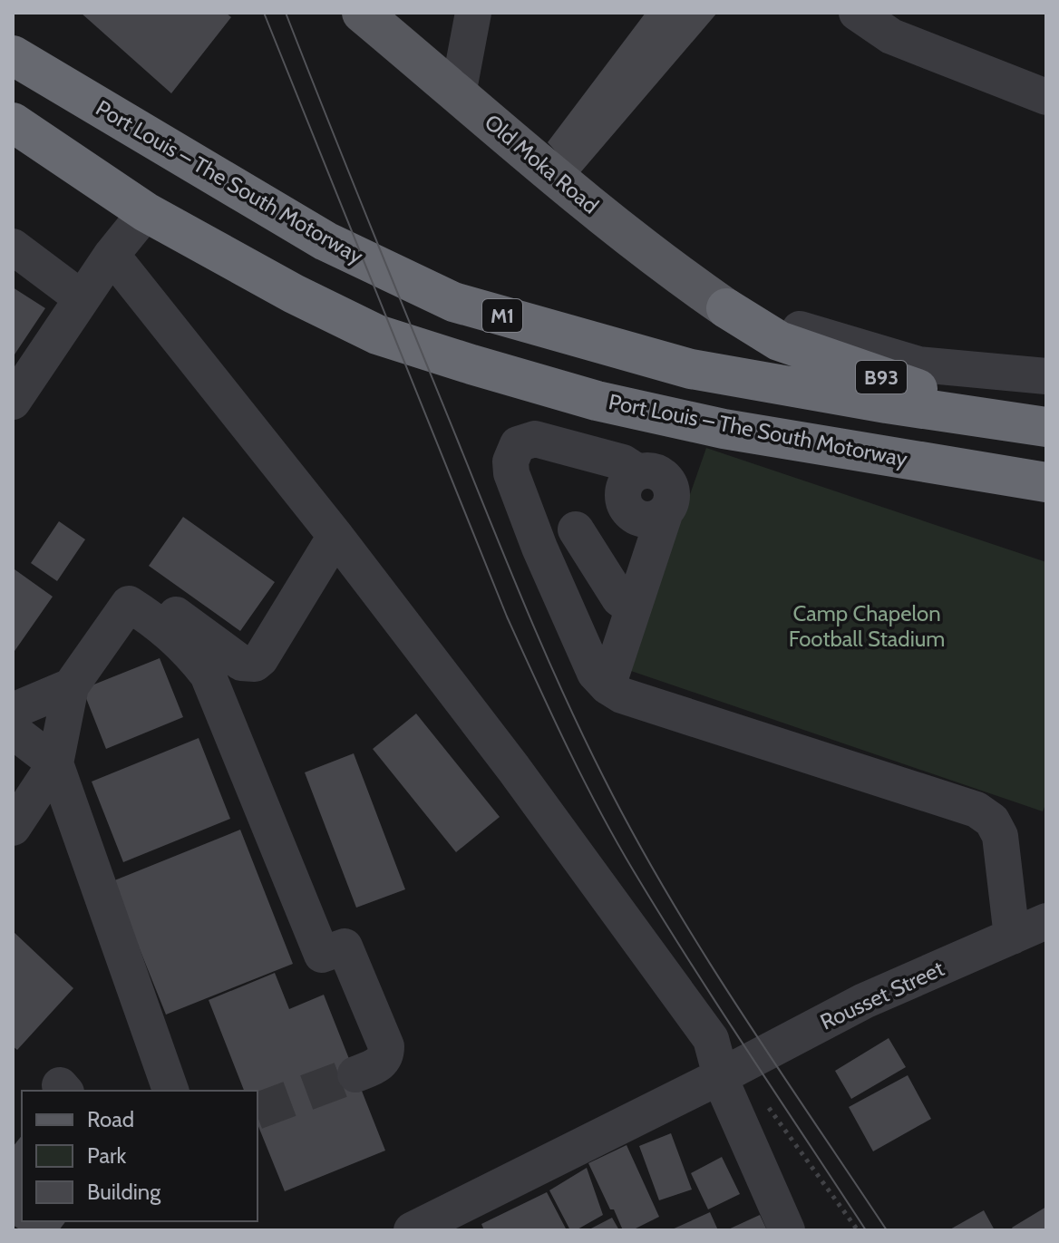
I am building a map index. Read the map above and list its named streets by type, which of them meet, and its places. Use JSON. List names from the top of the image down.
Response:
{
  "streets": {
    "highway": ["Port Louis – The South Motorway", "M1", "B93"],
    "main road": ["Old Moka Road"],
    "street": ["Rousset Street"]
  },
  "crossings": [
    ["Old Moka Road", "B93"],
    ["Port Louis – The South Motorway", "B93"]
  ],
  "parks": ["Camp Chapelon Football Stadium"],
  "legend": ["Road", "Park", "Building"]
}
